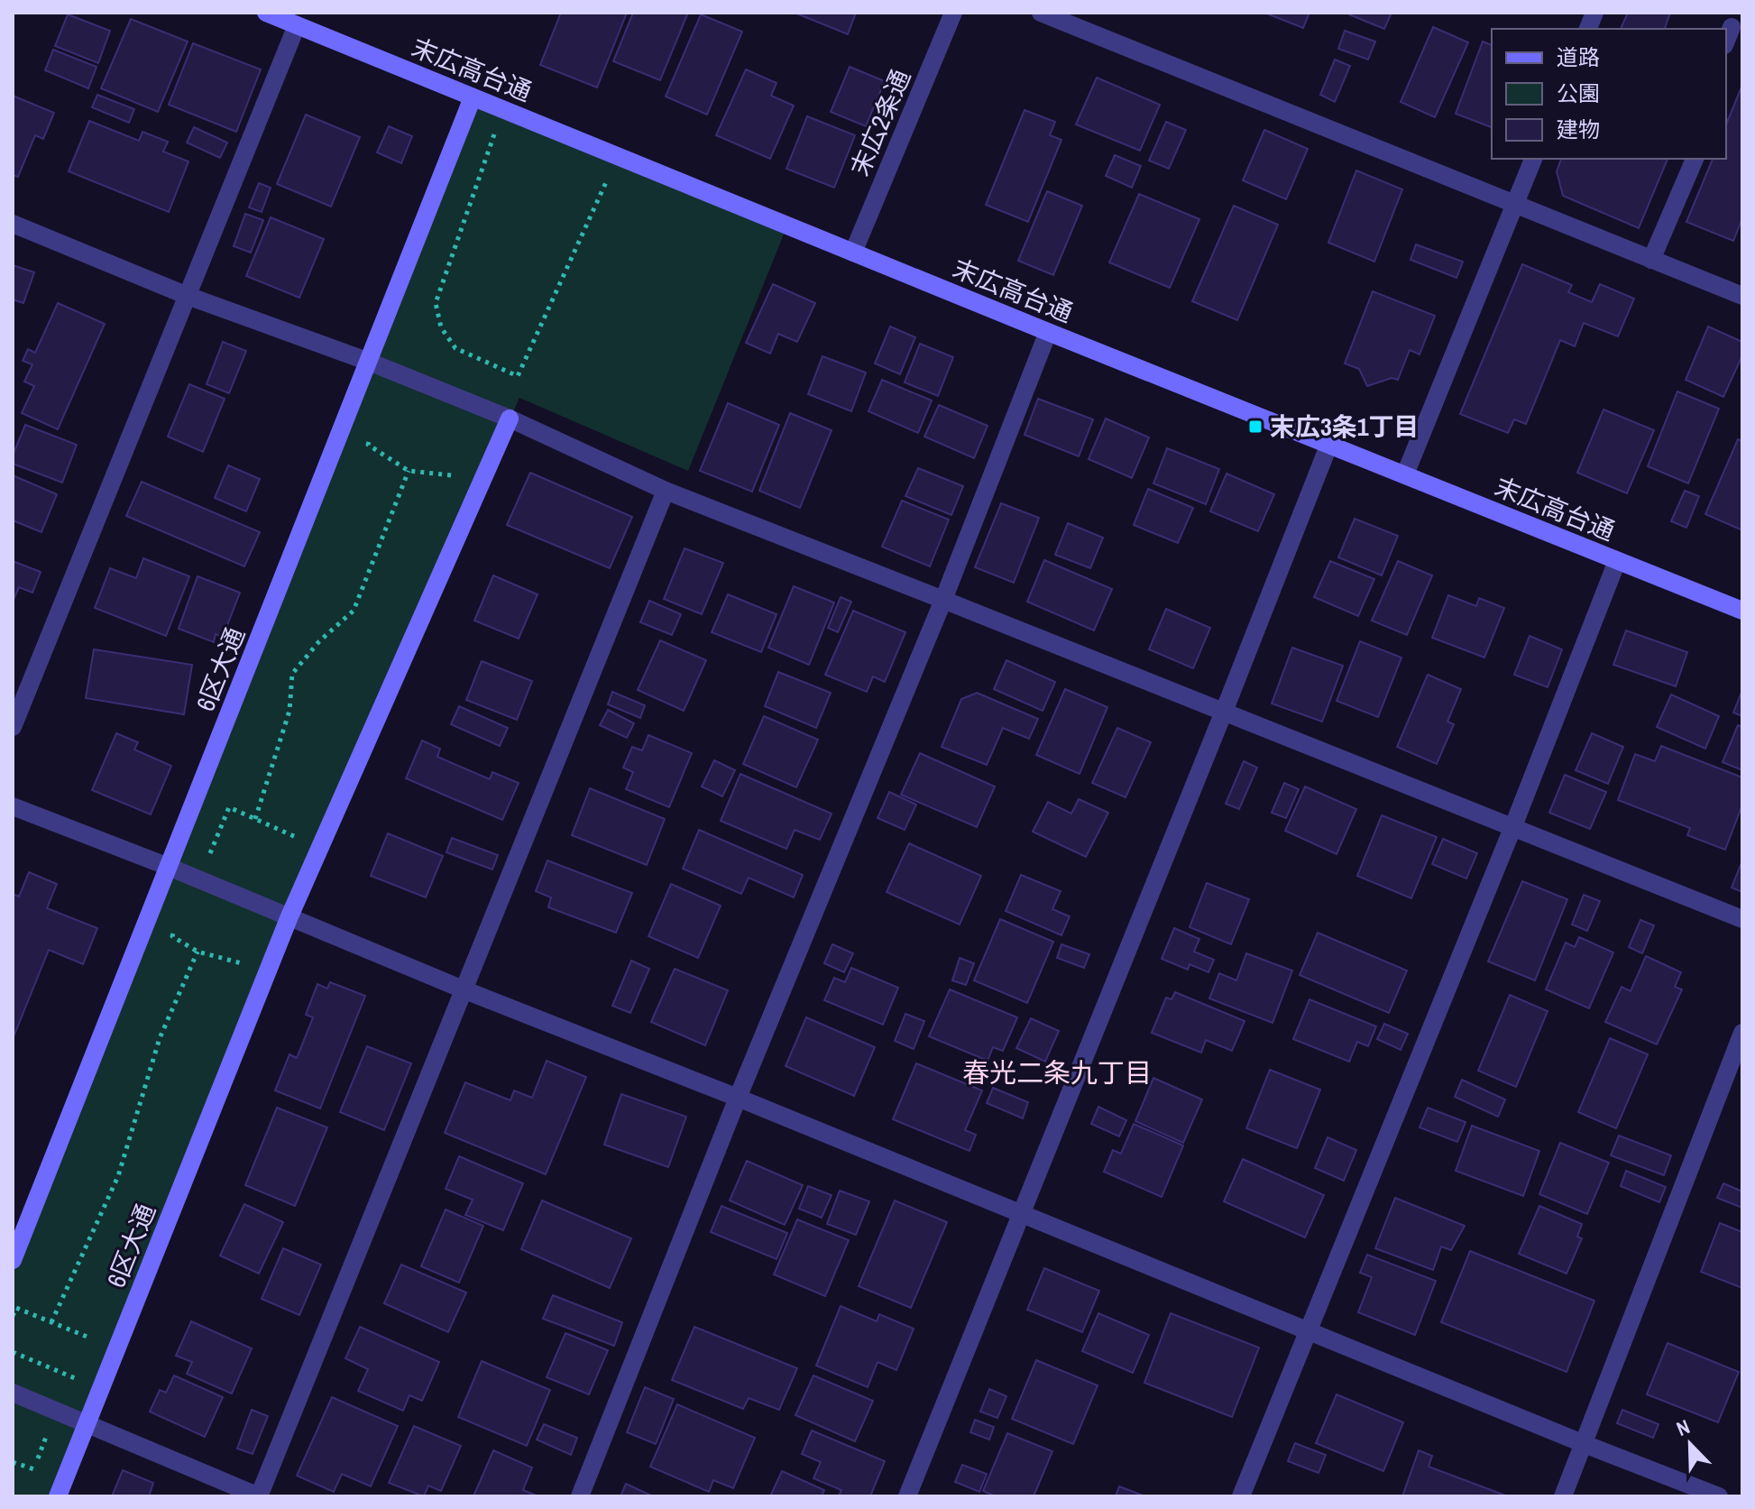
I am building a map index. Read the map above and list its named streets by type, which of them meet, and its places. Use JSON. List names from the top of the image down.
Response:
{
  "streets": {
    "street": ["末広高台通", "末広2条通", "6区大通"]
  },
  "crossings": [
    ["末広高台通", "末広2条通"],
    ["末広高台通", "6区大通"]
  ],
  "districts": ["春光二条九丁目"],
  "places": {
    "transit": ["末広3条1丁目"]
  },
  "legend": ["道路", "公園", "建物"],
  "north": "top left"
}
